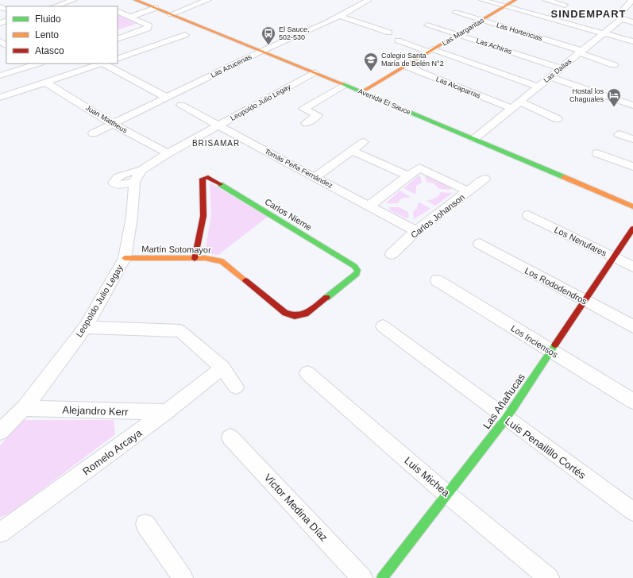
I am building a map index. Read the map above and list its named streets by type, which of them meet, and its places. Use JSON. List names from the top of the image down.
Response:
{
  "streets": {
    "street": [
      "Las Margaritas",
      "Las Hortencias",
      "Las Achiras",
      "Las Azucenas",
      "Las Dalias",
      "Las Alcaparras",
      "Avenida El Sauce",
      "Leopoldo Julio Legay",
      "Juan Mattheus",
      "Tomás Peña Fernández",
      "Carlos Nieme",
      "Carlos Johanson",
      "Los Nenufares",
      "Martín Sotomayor",
      "Los Rododendros",
      "Los Inciensos",
      "Las Añañucas",
      "Alejandro Kerr",
      "Luis Penailillo Cortés",
      "Romelo Arcaya",
      "Luis Michea",
      "Víctor Medina Díaz"
    ]
  },
  "crossings": [
    ["Las Margaritas", "Las Hortencias"],
    ["Las Margaritas", "Las Achiras"],
    ["Las Margaritas", "Las Alcaparras"],
    ["Las Margaritas", "Avenida El Sauce"],
    ["Las Hortencias", "Las Dalias"],
    ["Las Achiras", "Las Dalias"],
    ["Las Azucenas", "Avenida El Sauce"],
    ["Las Azucenas", "Juan Mattheus"],
    ["Las Dalias", "Las Alcaparras"],
    ["Las Dalias", "Avenida El Sauce"],
    ["Avenida El Sauce", "Leopoldo Julio Legay"],
    ["Leopoldo Julio Legay", "Juan Mattheus"],
    ["Leopoldo Julio Legay", "Tomás Peña Fernández"],
    ["Leopoldo Julio Legay", "Martín Sotomayor"],
    ["Leopoldo Julio Legay", "Alejandro Kerr"],
    ["Tomás Peña Fernández", "Carlos Johanson"],
    ["Carlos Nieme", "Martín Sotomayor"],
    ["Los Nenufares", "Las Añañucas"],
    ["Los Rododendros", "Las Añañucas"],
    ["Los Inciensos", "Las Añañucas"],
    ["Las Añañucas", "Luis Penailillo Cortés"],
    ["Las Añañucas", "Luis Michea"],
    ["Alejandro Kerr", "Romelo Arcaya"]
  ],
  "districts": ["SINDEMPART", "BRISAMAR"],
  "places": {
    "bus stop": ["El Sauce, 502-530"],
    "school or university": ["Colegio Santa María de Belén N°2"],
    "hotel": ["Hostal los Chaguales"]
  },
  "legend": ["Fluido", "Lento", "Atasco"]
}
